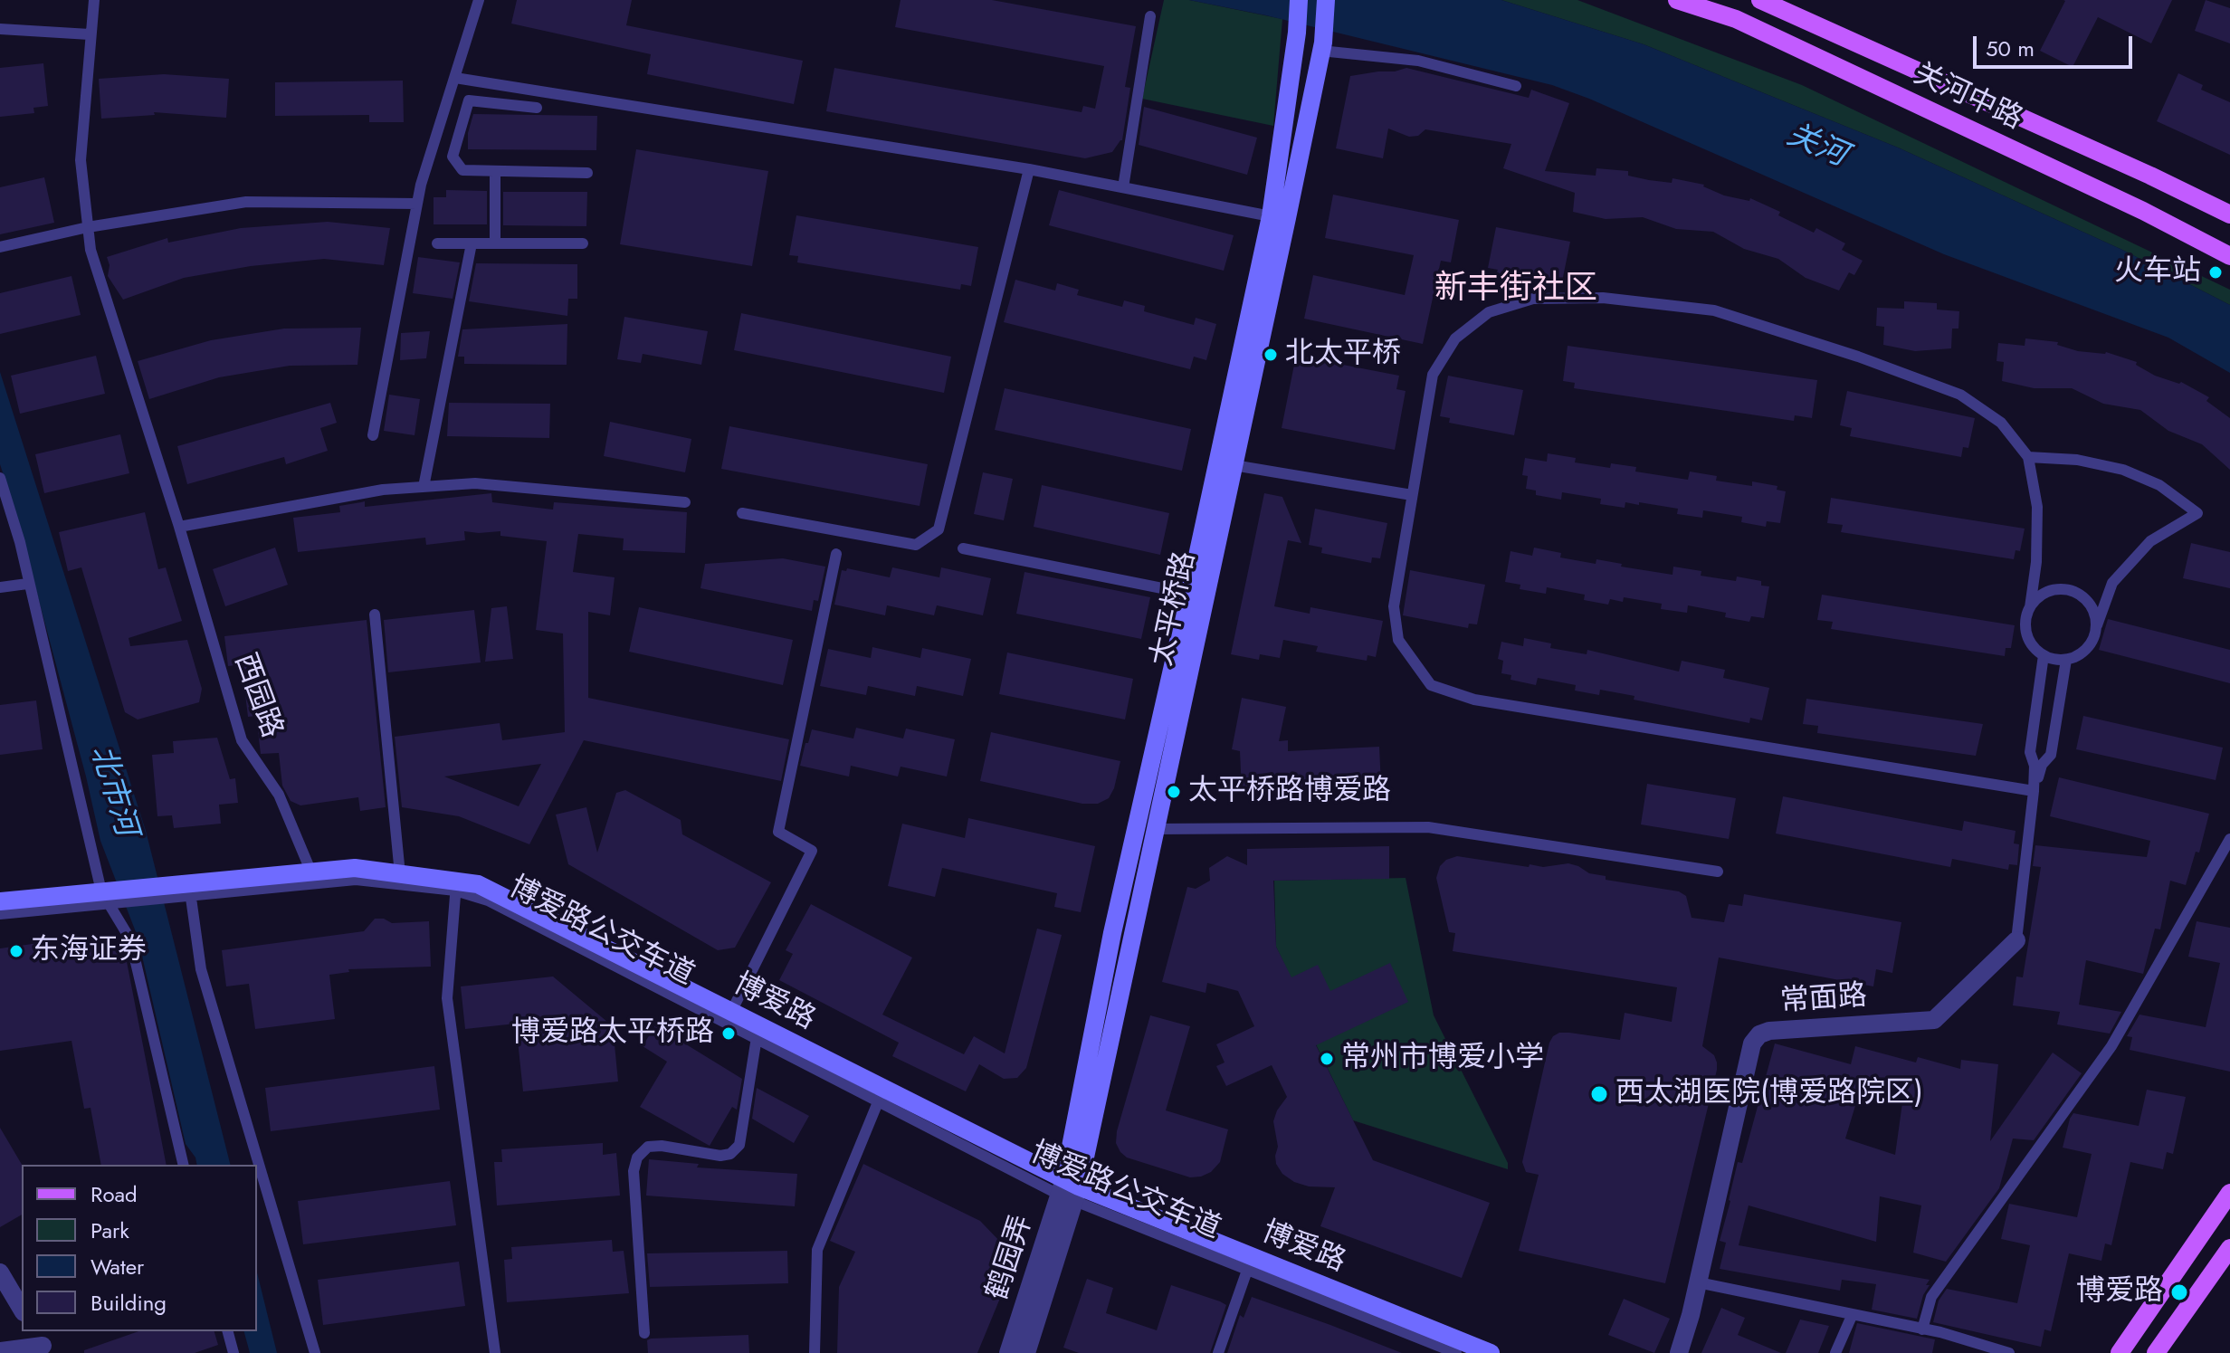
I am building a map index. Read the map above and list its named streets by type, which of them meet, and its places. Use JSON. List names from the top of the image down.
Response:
{
  "streets": {
    "main road": ["关河中路", "太平桥路", "博爱路"],
    "street": ["常面路", "鹤园弄"],
    "lane": ["西园路", "博爱路公交车道"]
  },
  "crossings": [
    ["太平桥路", "博爱路"],
    ["太平桥路", "鹤园弄"],
    ["西园路", "博爱路"],
    ["博爱路公交车道", "博爱路"],
    ["博爱路", "鹤园弄"]
  ],
  "districts": ["新丰街社区"],
  "water": ["关河", "北市河"],
  "places": [
    "火车站",
    "北太平桥",
    "太平桥路博爱路",
    "东海证券",
    "博爱路太平桥路",
    "常州市博爱小学",
    "西太湖医院(博爱路院区)",
    "博爱路"
  ],
  "legend": [
    "Road",
    "Park",
    "Water",
    "Building"
  ],
  "scale_bar": "50 m"
}
